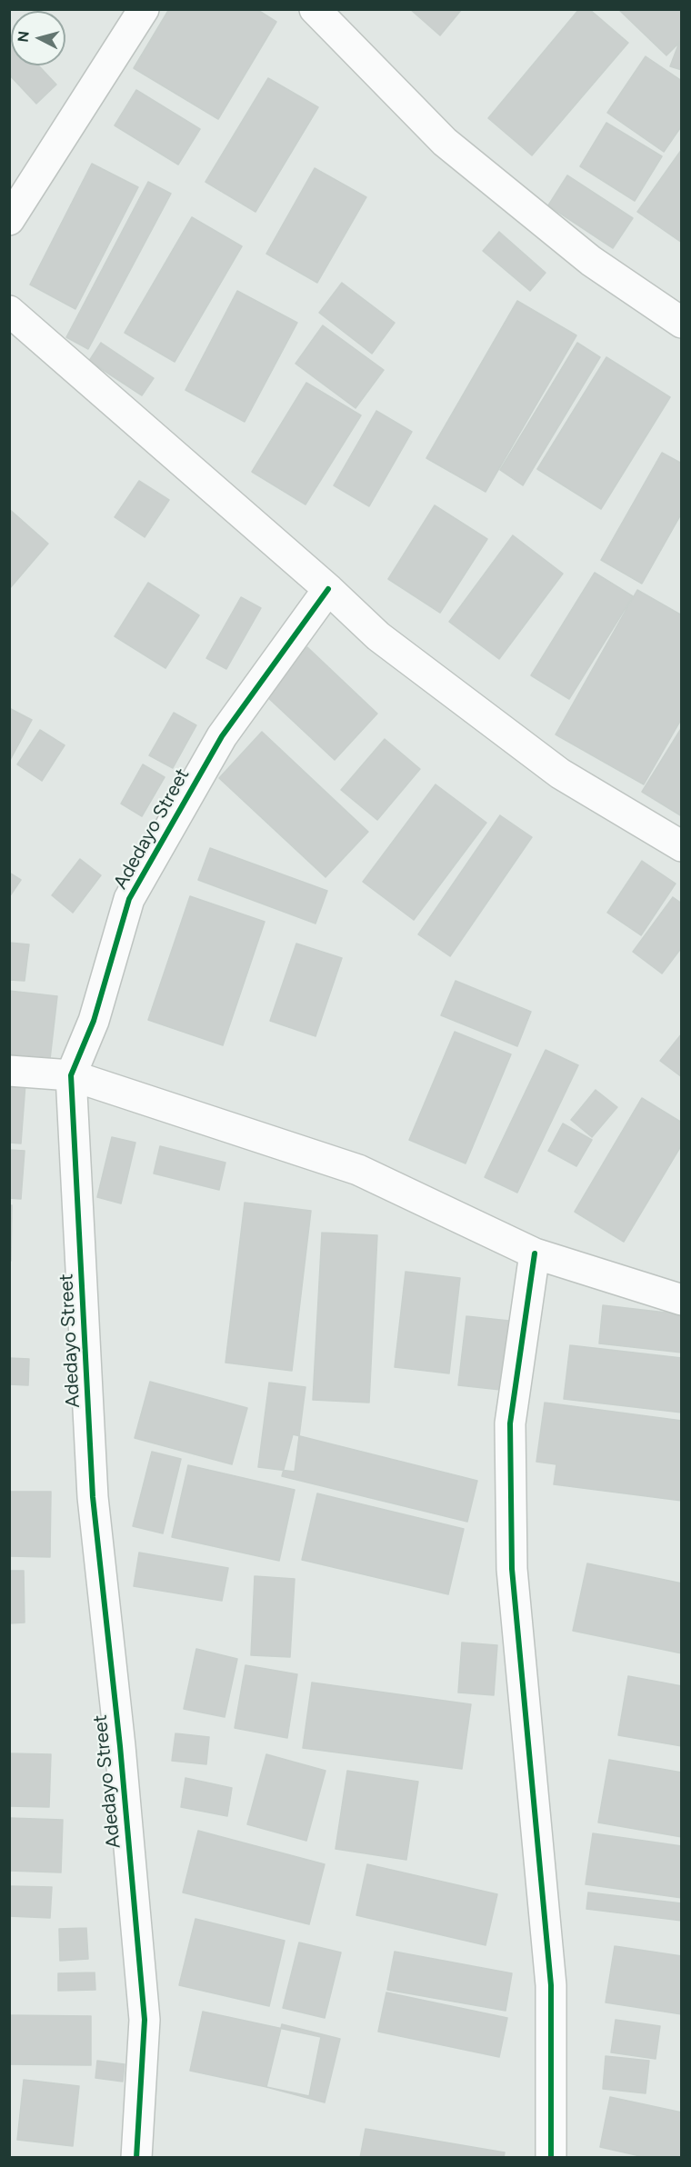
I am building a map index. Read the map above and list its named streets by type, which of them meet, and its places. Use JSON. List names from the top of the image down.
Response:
{
  "streets": {
    "street": ["Adedayo Street"]
  },
  "north": "left"
}
